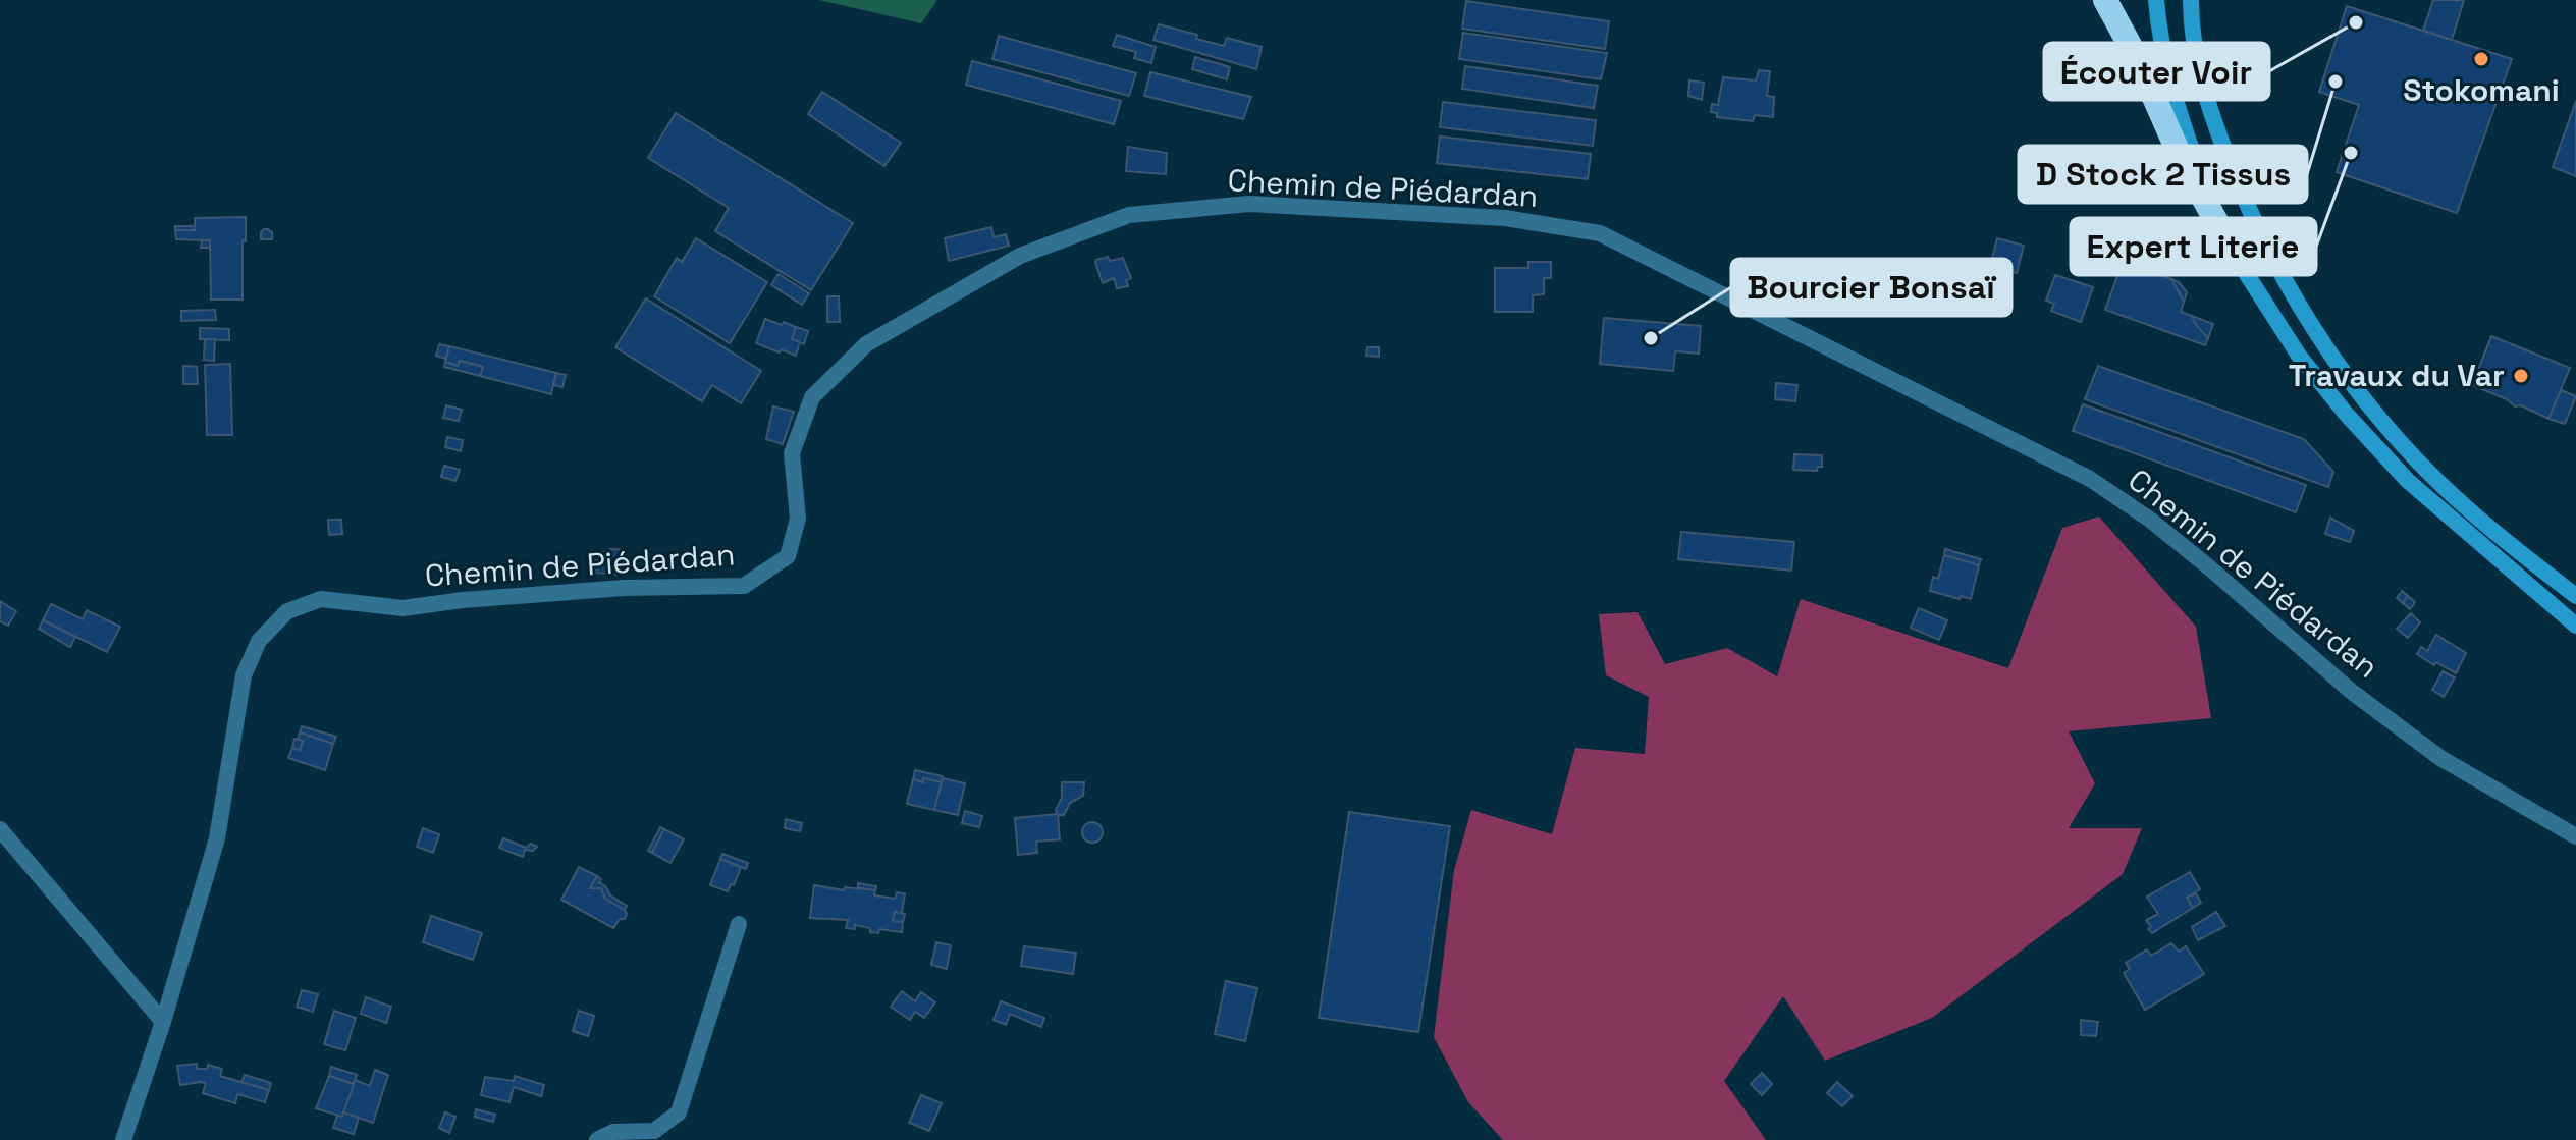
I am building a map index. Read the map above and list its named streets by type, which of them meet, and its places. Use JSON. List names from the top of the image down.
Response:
{
  "streets": {
    "street": ["Chemin de Piédardan"]
  },
  "places": [
    "Écouter Voir",
    "Stokomani",
    "D Stock 2 Tissus",
    "Expert Literie",
    "Bourcier Bonsaï",
    "Travaux du Var"
  ]
}
